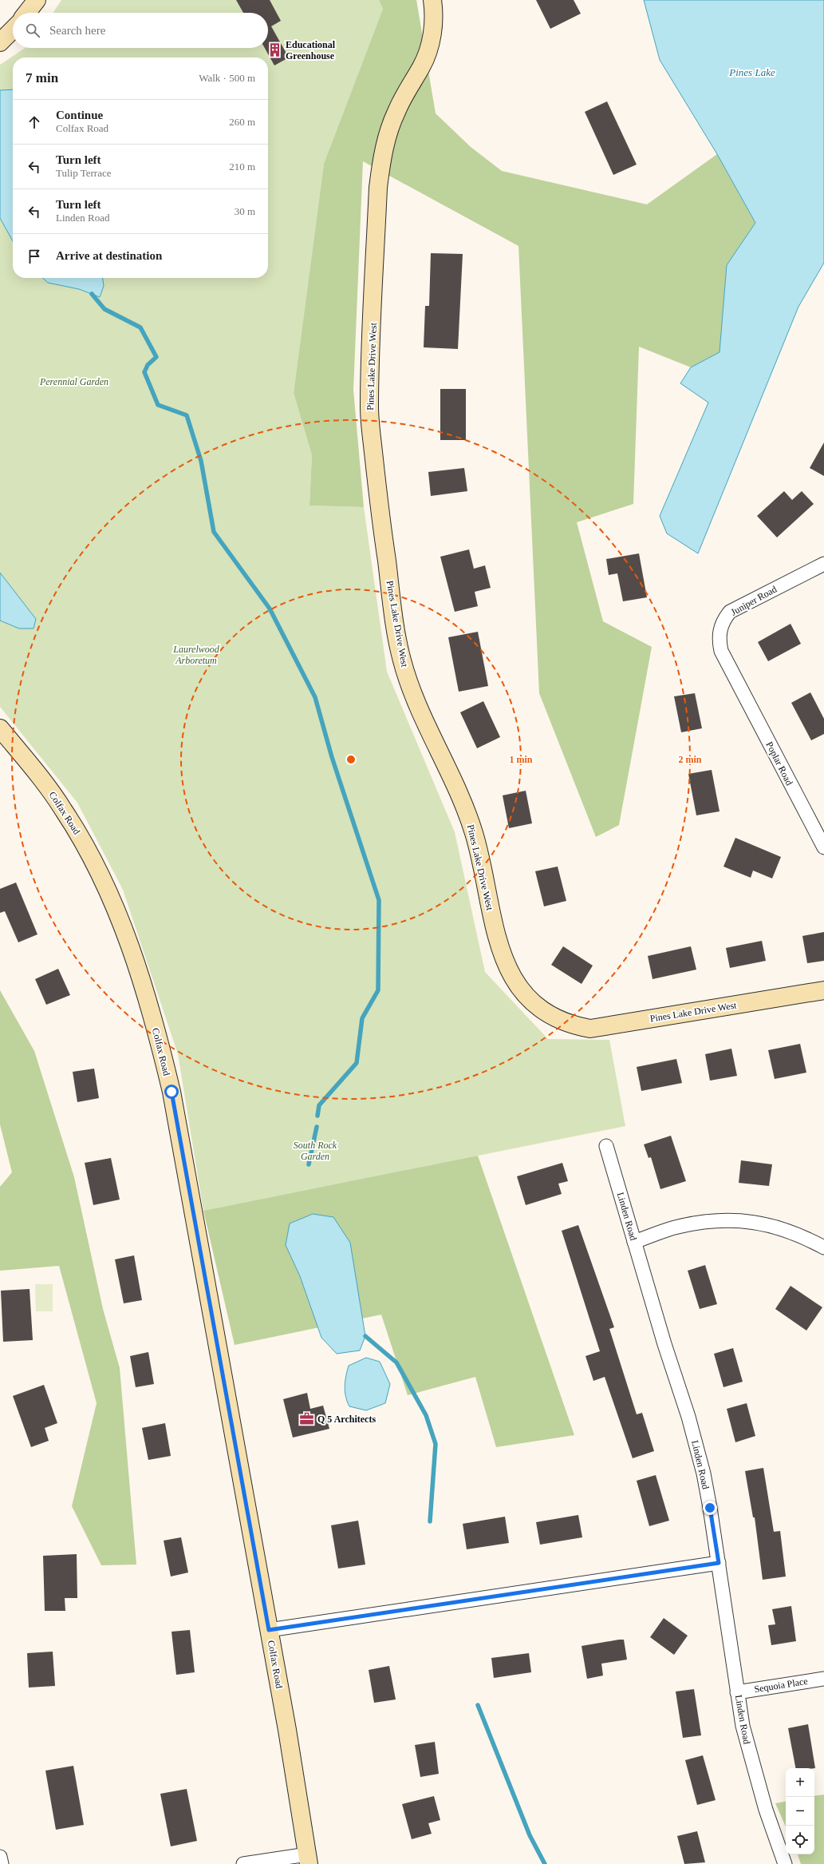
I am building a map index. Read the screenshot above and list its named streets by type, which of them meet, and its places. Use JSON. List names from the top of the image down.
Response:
{
  "streets": {
    "street": [
      "Pines Lake Drive West",
      "Juniper Road",
      "Poplar Road",
      "Colfax Road",
      "Linden Road",
      "Sequoia Place"
    ]
  },
  "crossings": [
    ["Juniper Road", "Poplar Road"],
    ["Linden Road", "Sequoia Place"]
  ],
  "water": ["Pines Lake"],
  "parks": ["Perennial Garden", "Laurelwood Arboretum", "South Rock Garden"],
  "places": {
    "building": ["Educational Greenhouse"],
    "office": ["Q 5 Architects"]
  },
  "page": {
    "search": "Search here",
    "heading": ["7 min", "Walk · 500 m"],
    "list": [
      ["Continue", "Colfax Road", "260 m"],
      ["Turn left", "Tulip Terrace", "210 m"],
      ["Turn left", "Linden Road", "30 m"],
      "Arrive at destination"
    ],
    "map_buttons": ["+", "−"]
  },
  "rings": ["1 min", "2 min"]
}
